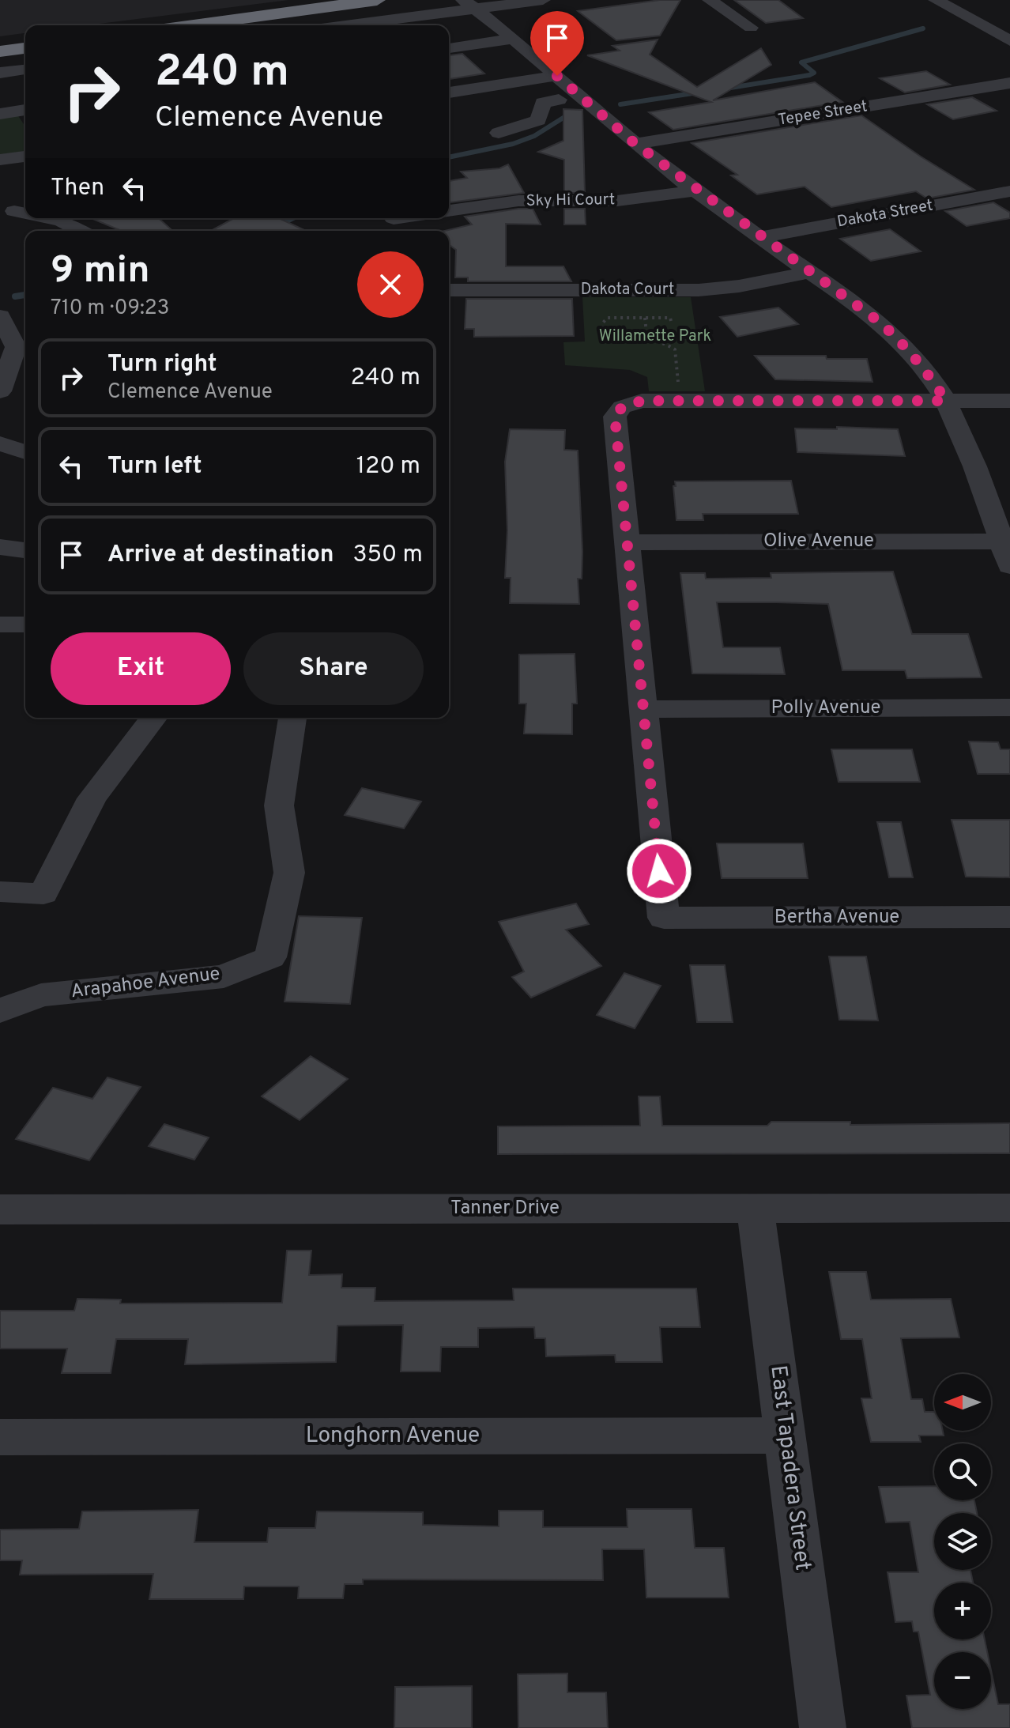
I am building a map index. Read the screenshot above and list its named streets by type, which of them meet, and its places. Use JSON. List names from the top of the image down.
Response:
{
  "streets": {
    "street": [
      "Tepee Street",
      "Sky Hi Court",
      "Dakota Street",
      "Dakota Court",
      "Olive Avenue",
      "Polly Avenue",
      "Bertha Avenue",
      "Arapahoe Avenue",
      "Tanner Drive",
      "Longhorn Avenue",
      "East Tapadera Street"
    ]
  },
  "crossings": [
    ["Polly Avenue", "Bertha Avenue"],
    ["Tanner Drive", "East Tapadera Street"],
    ["Longhorn Avenue", "East Tapadera Street"]
  ],
  "parks": ["Willamette Park"],
  "north": "left",
  "page": {
    "turn": ["240 m", "Clemence Avenue"],
    "then": "Then",
    "heading": ["9 min", "710 m · 09:23"],
    "list": [
      {
        "name": "Turn right",
        "note": "Clemence Avenue",
        "value": "240 m"
      },
      {
        "name": "Turn left",
        "value": "120 m"
      },
      {
        "name": "Arrive at destination",
        "value": "350 m"
      }
    ],
    "buttons": ["Exit", "Share"],
    "map_buttons": ["+", "−"]
  }
}
